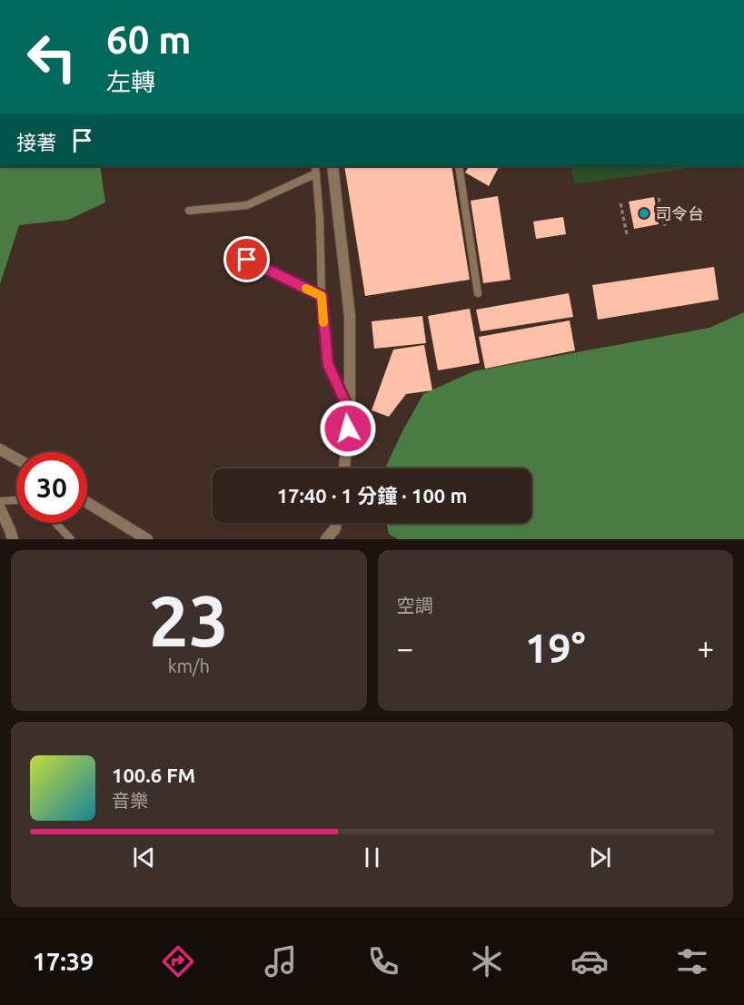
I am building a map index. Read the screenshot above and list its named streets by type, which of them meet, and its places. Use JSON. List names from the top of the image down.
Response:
{
  "places": ["司令台"],
  "page": {
    "turn": ["60 m", "左轉"],
    "then": "接著",
    "limit": "30",
    "trip": "17:40 · 1 分鐘 · 100 m",
    "tile": [
      ["23", "km/h"],
      "空調"
    ],
    "heat": ["−", "19°", "+"],
    "song": ["100.6 FM", "音樂"],
    "tabs": "17:39"
  }
}
